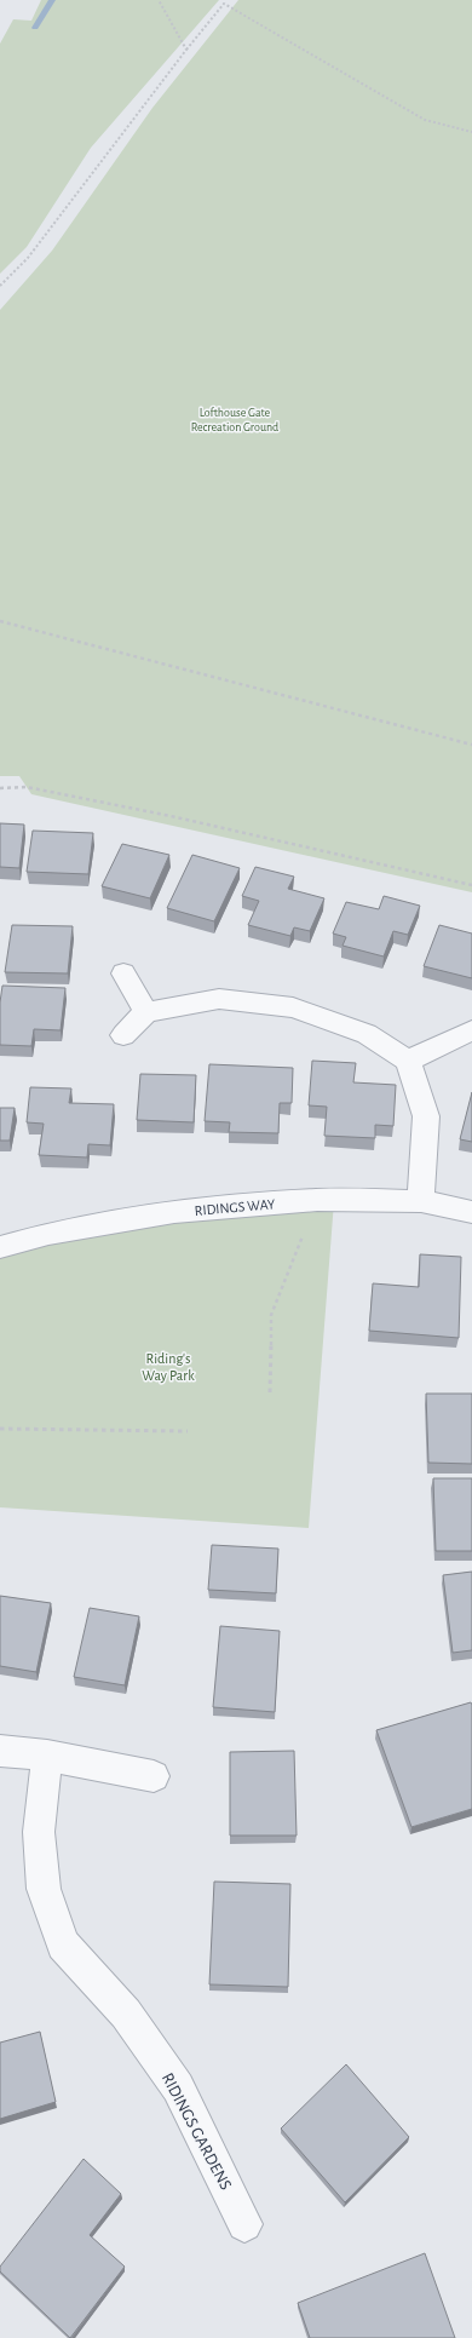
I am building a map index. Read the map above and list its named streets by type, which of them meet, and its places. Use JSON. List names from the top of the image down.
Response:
{
  "streets": {
    "street": ["RIDINGS WAY", "RIDINGS GARDENS"]
  },
  "parks": ["Lofthouse Gate Recreation Ground", "Riding's Way Park"]
}
